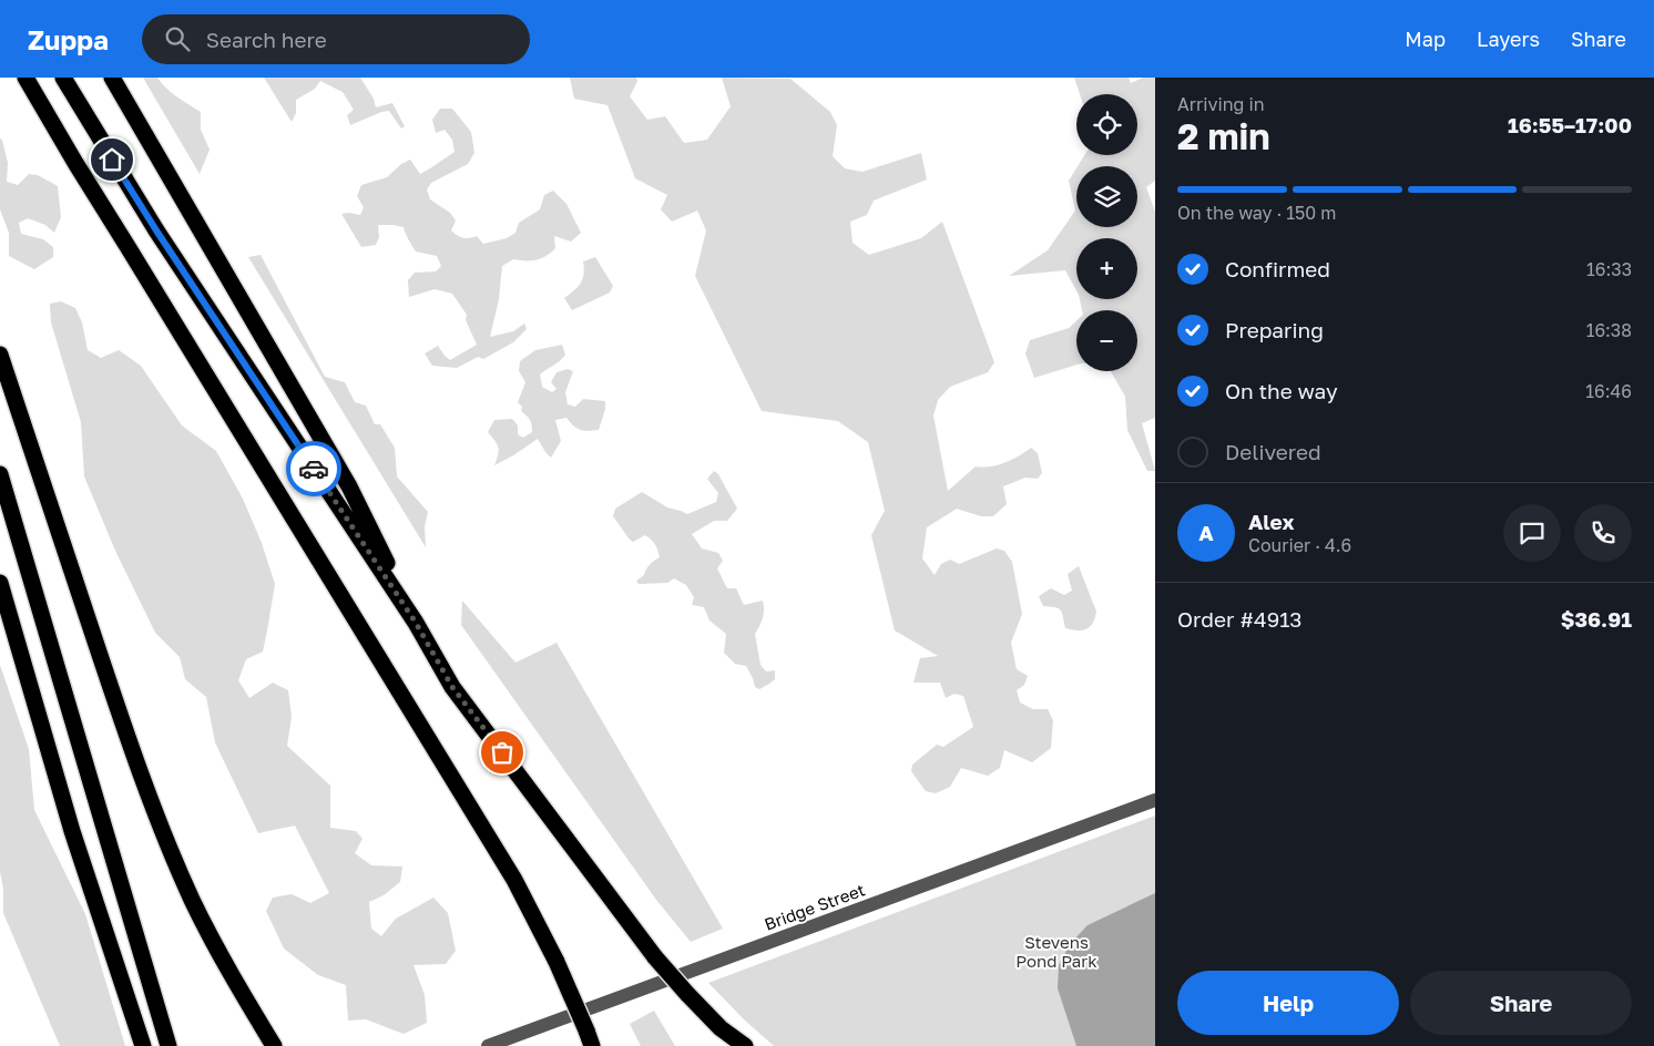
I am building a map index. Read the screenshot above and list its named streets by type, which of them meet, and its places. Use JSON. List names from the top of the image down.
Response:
{
  "streets": {
    "street": ["Bridge Street"]
  },
  "parks": ["Stevens Pond Park"],
  "page": {
    "header": "Zuppa",
    "search": "Search here",
    "nav": ["Map", "Layers", "Share"],
    "heading": ["2 min", "Arriving in", "16:55–17:00"],
    "panel": [
      "Alex",
      "Courier · 4.6",
      "Order #4913",
      "$36.91"
    ],
    "map_buttons": ["+", "−"],
    "bar": "On the way · 150 m",
    "list": [
      ["Confirmed", "16:33"],
      ["Preparing", "16:38"],
      ["On the way", "16:46"],
      "Delivered"
    ],
    "round": "A",
    "buttons": ["Help", "Share"]
  }
}
